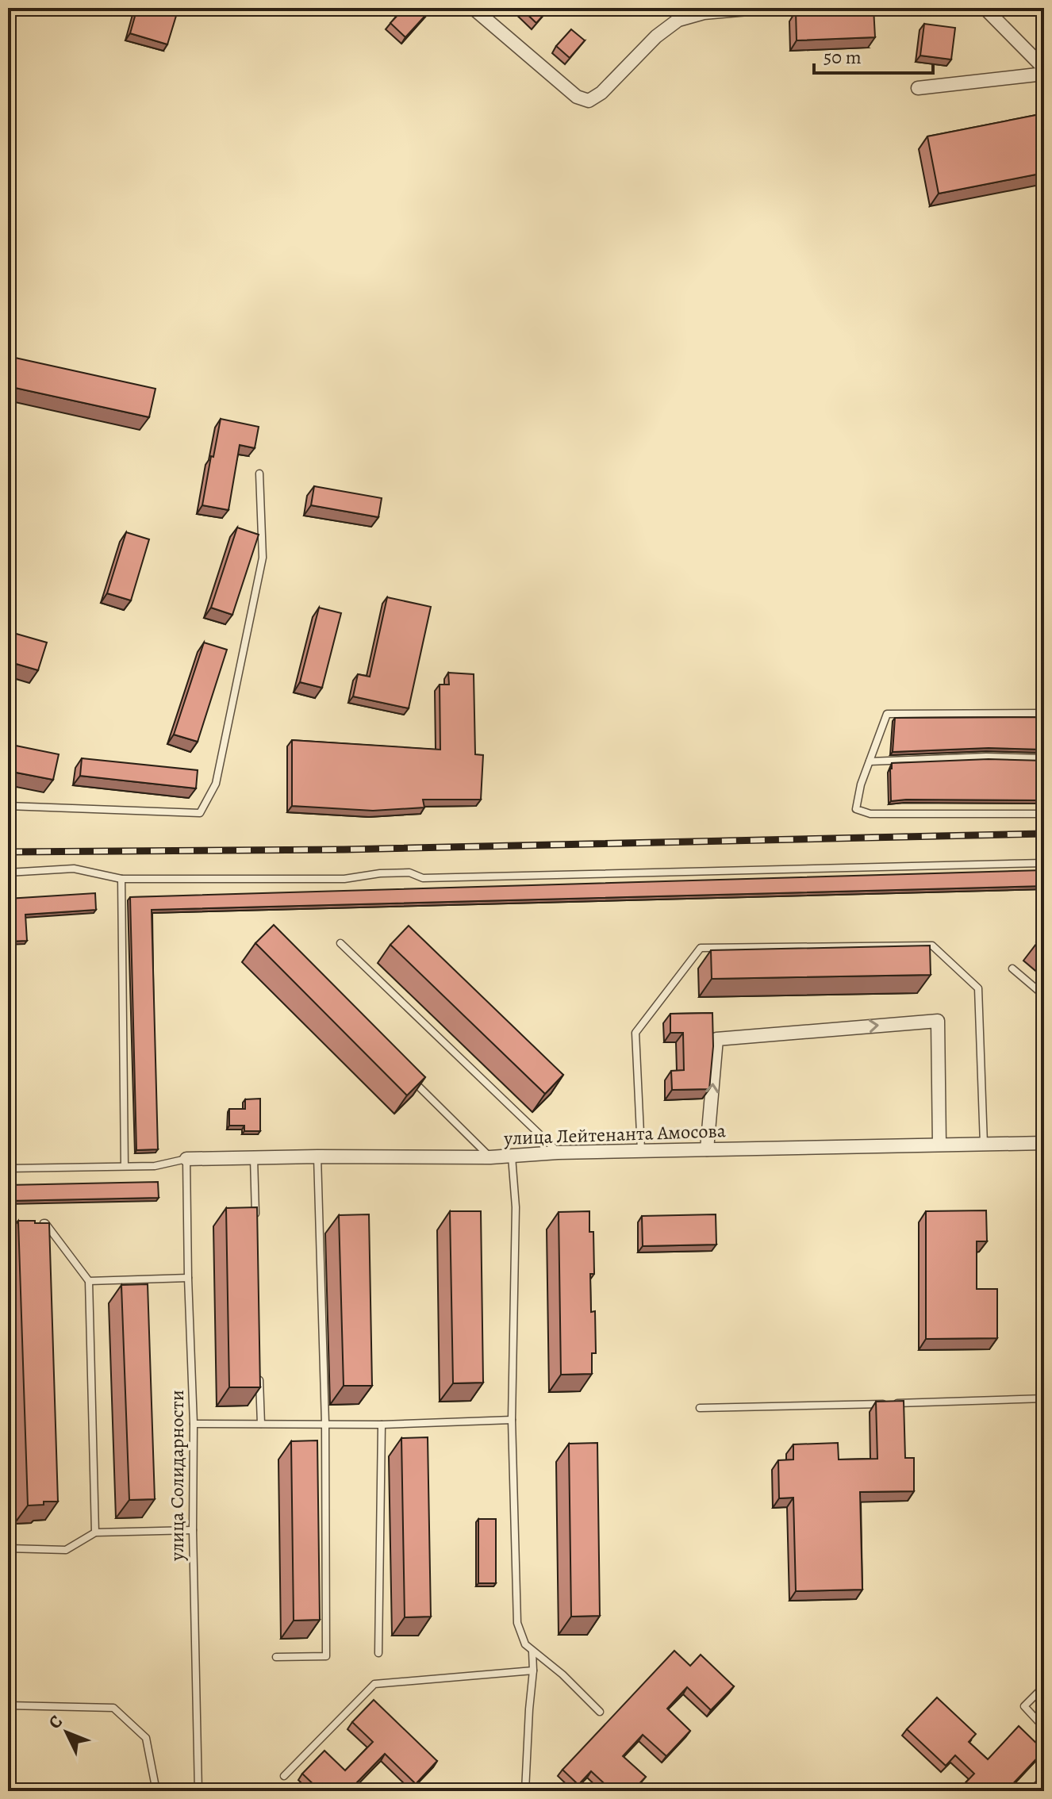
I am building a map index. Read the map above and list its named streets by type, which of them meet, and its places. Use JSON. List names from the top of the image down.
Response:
{
  "streets": {
    "street": ["улица Лейтенанта Амосова"],
    "lane": ["улица Солидарности"]
  },
  "crossings": [
    ["улица Лейтенанта Амосова", "улица Солидарности"]
  ],
  "scale_bar": "50 m",
  "north": "top left"
}
